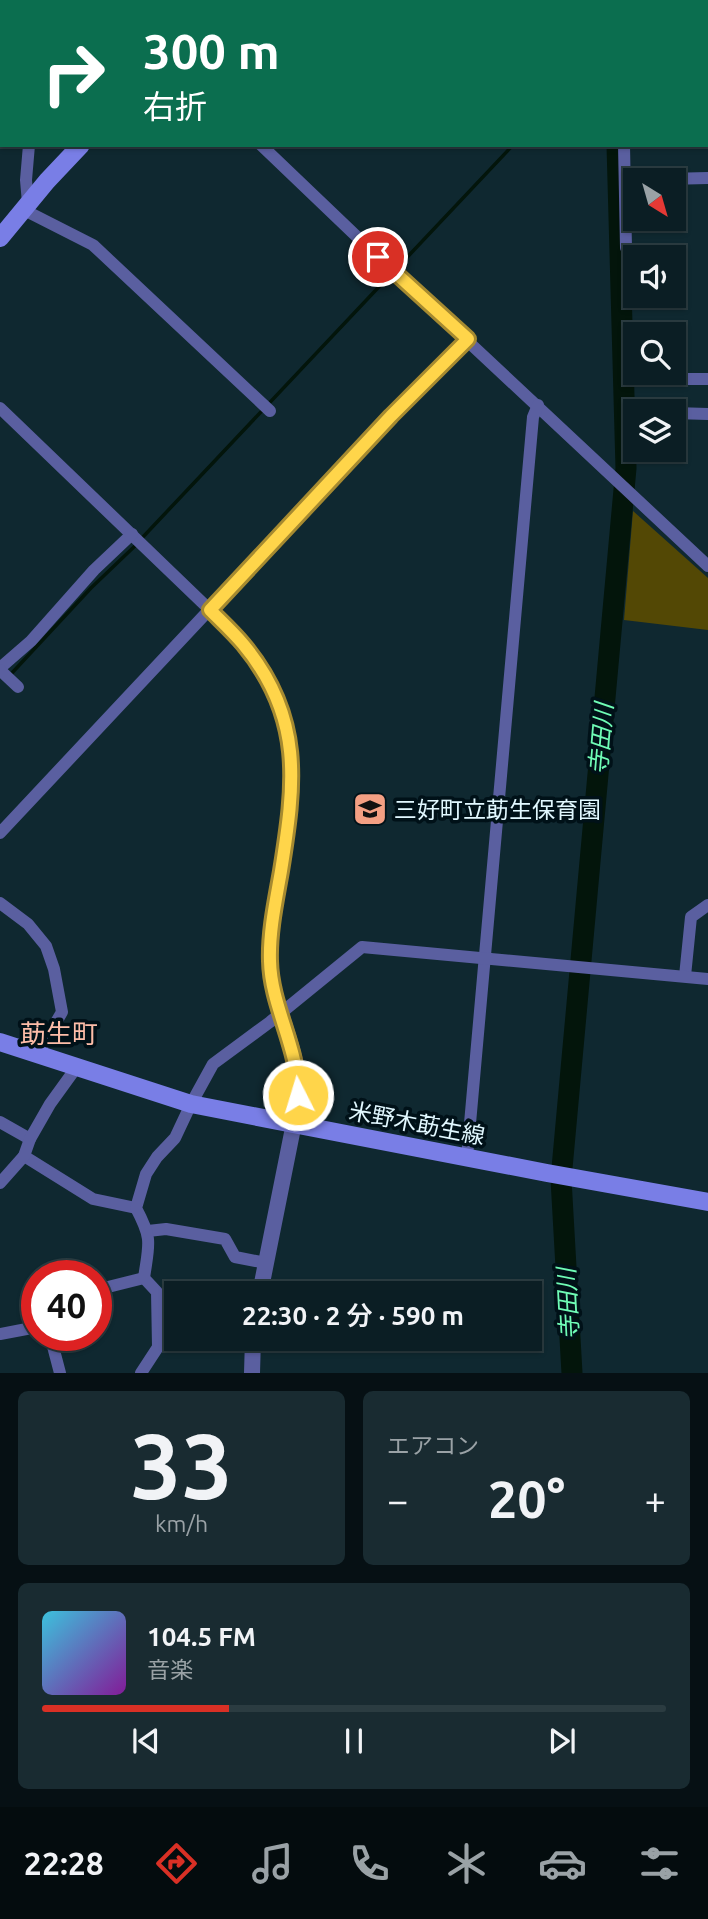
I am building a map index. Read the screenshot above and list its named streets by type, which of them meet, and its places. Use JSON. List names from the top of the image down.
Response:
{
  "streets": {
    "main road": ["米野木莇生線"]
  },
  "districts": ["莇生町"],
  "water": ["寺田川"],
  "places": {
    "school or university": ["三好町立莇生保育園"]
  },
  "north": "bottom right",
  "page": {
    "turn": ["300 m", "右折"],
    "limit": "40",
    "trip": "22:30 · 2 分 · 590 m",
    "tile": [
      ["33", "km/h"],
      "エアコン"
    ],
    "heat": ["−", "20°", "+"],
    "song": ["104.5 FM", "音楽"],
    "tabs": "22:28"
  }
}
